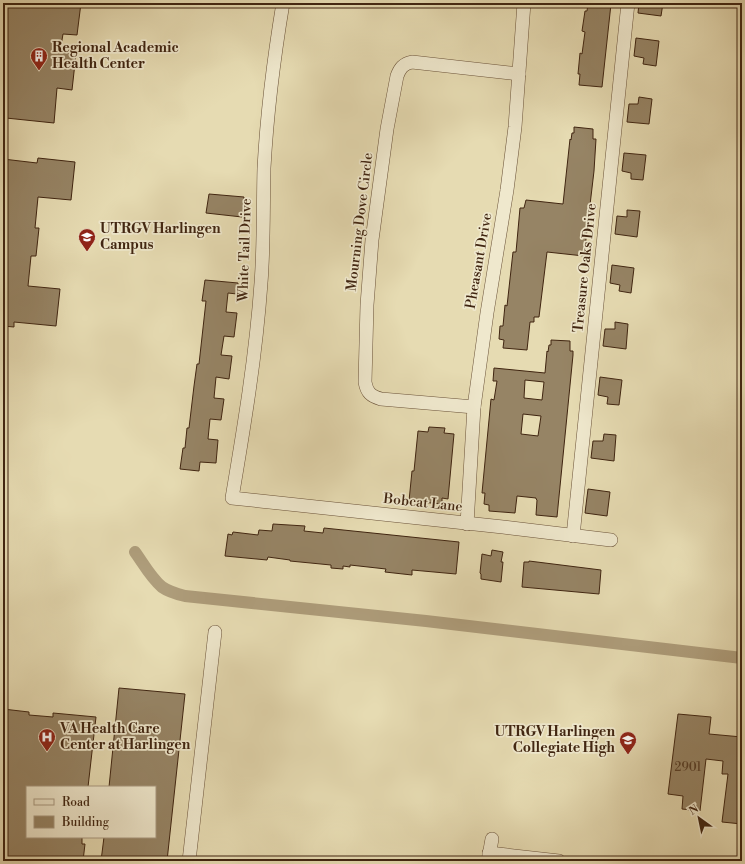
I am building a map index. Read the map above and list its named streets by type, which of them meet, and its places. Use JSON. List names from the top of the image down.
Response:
{
  "streets": {
    "street": [
      "Mourning Dove Circle",
      "White Tail Drive",
      "Pheasant Drive",
      "Treasure Oaks Drive",
      "Bobcat Lane"
    ]
  },
  "crossings": [
    ["Mourning Dove Circle", "Pheasant Drive"],
    ["White Tail Drive", "Bobcat Lane"],
    ["Pheasant Drive", "Bobcat Lane"],
    ["Treasure Oaks Drive", "Bobcat Lane"]
  ],
  "places": {
    "building": ["Regional Academic Health Center"],
    "school or university": ["UTRGV Harlingen Campus", "UTRGV Harlingen Collegiate High"],
    "hospital": ["VA Health Care Center at Harlingen"]
  },
  "house_numbers": ["2901"],
  "legend": ["Road", "Building"],
  "north": "top left"
}
